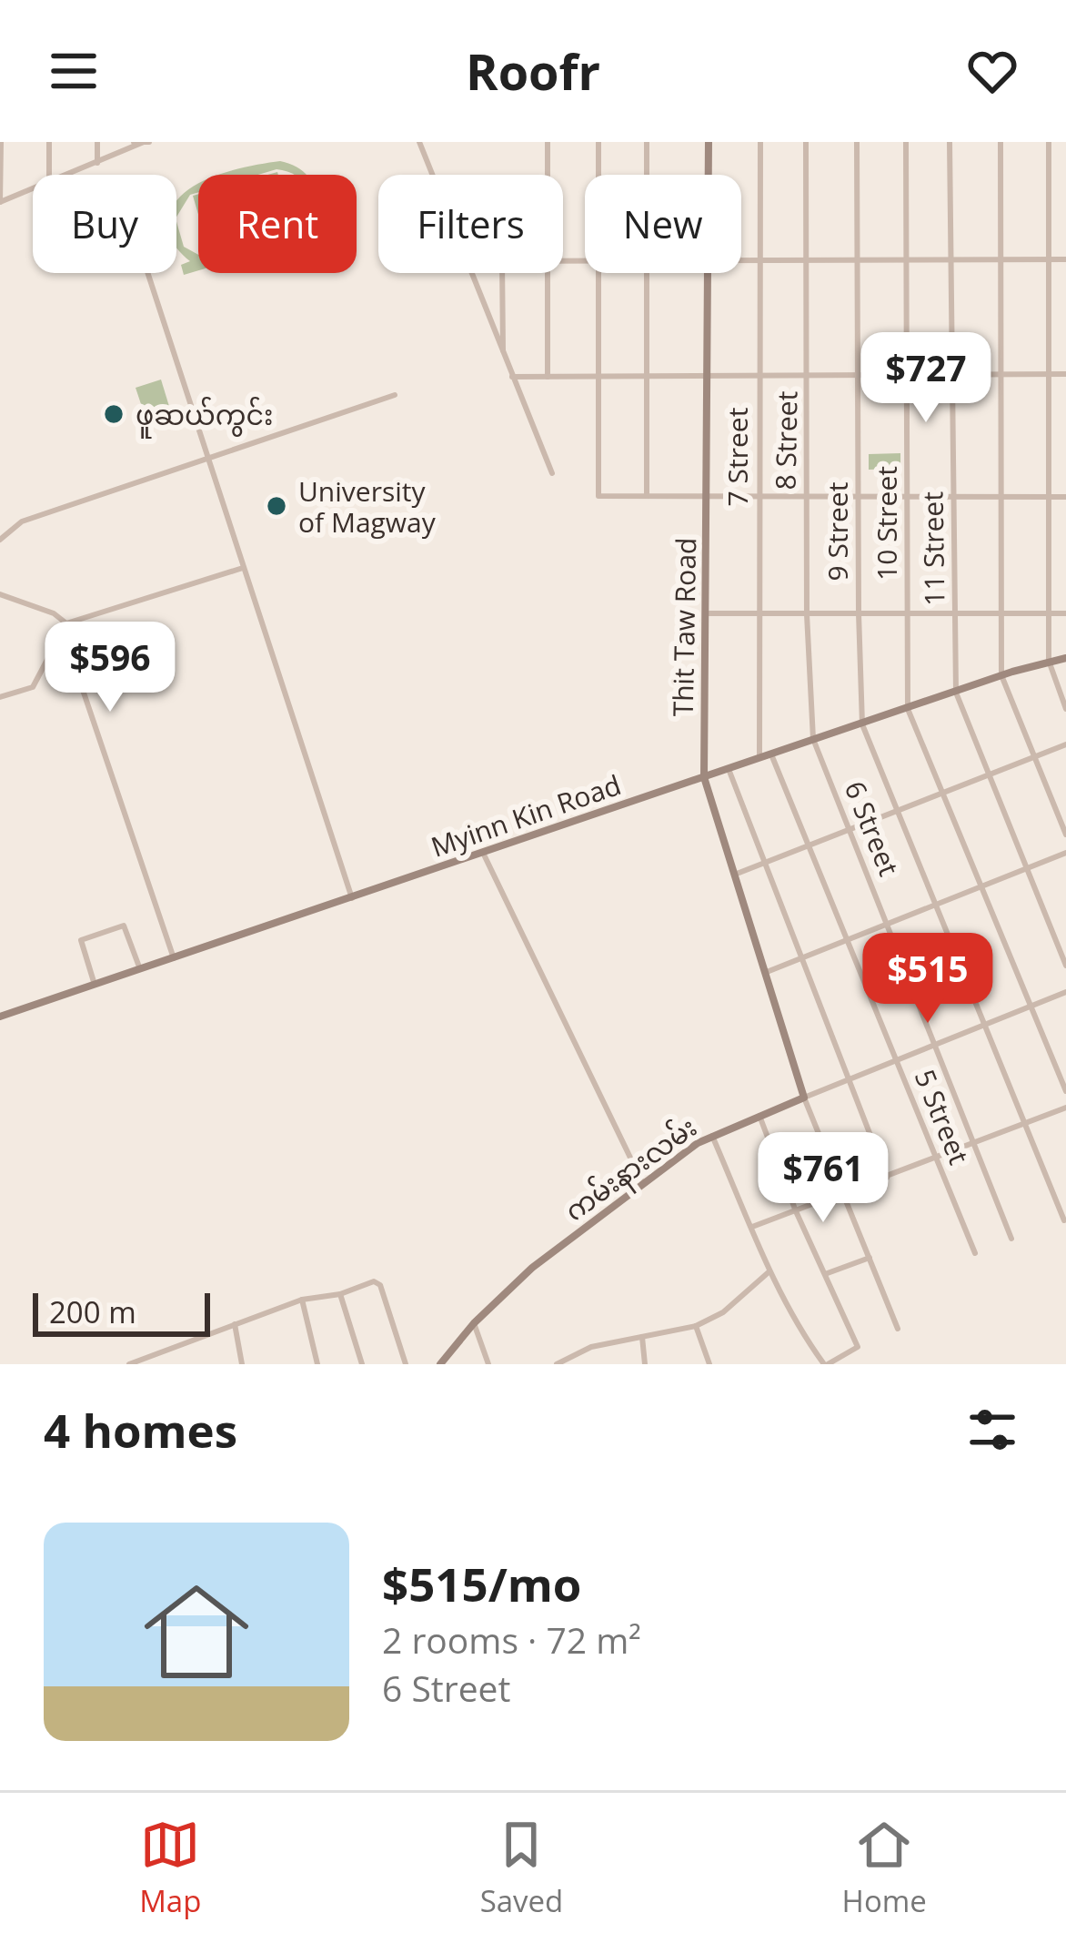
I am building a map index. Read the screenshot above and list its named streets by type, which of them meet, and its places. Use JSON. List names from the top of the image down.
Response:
{
  "streets": {
    "street": [
      "8 Street",
      "7 Street",
      "10 Street",
      "9 Street",
      "11 Street",
      "Thit Taw Road",
      "Myinn Kin Road",
      "6 Street",
      "5 Street",
      "ကမ်းနားလမ်း"
    ]
  },
  "crossings": [
    ["8 Street", "6 Street"],
    ["7 Street", "Myinn Kin Road"],
    ["Thit Taw Road", "Myinn Kin Road"],
    ["Thit Taw Road", "ကမ်းနားလမ်း"],
    ["6 Street", "ကမ်းနားလမ်း"],
    ["5 Street", "ကမ်းနားလမ်း"]
  ],
  "places": ["ဖူဆယ်ကွင်း", "University of Magway"],
  "scale_bar": "200 m",
  "page": {
    "header": "Roofr",
    "chip": [
      "Buy",
      "Rent",
      "Filters",
      "New"
    ],
    "price": [
      "$727",
      "$596",
      "$515",
      "$761"
    ],
    "scale": "200 m",
    "heading": "4 homes",
    "list": [
      {
        "name": "$515/mo",
        "note": "2 rooms · 72 m² · 6 Street"
      }
    ],
    "tabs": ["Map", "Saved", "Home"]
  }
}
